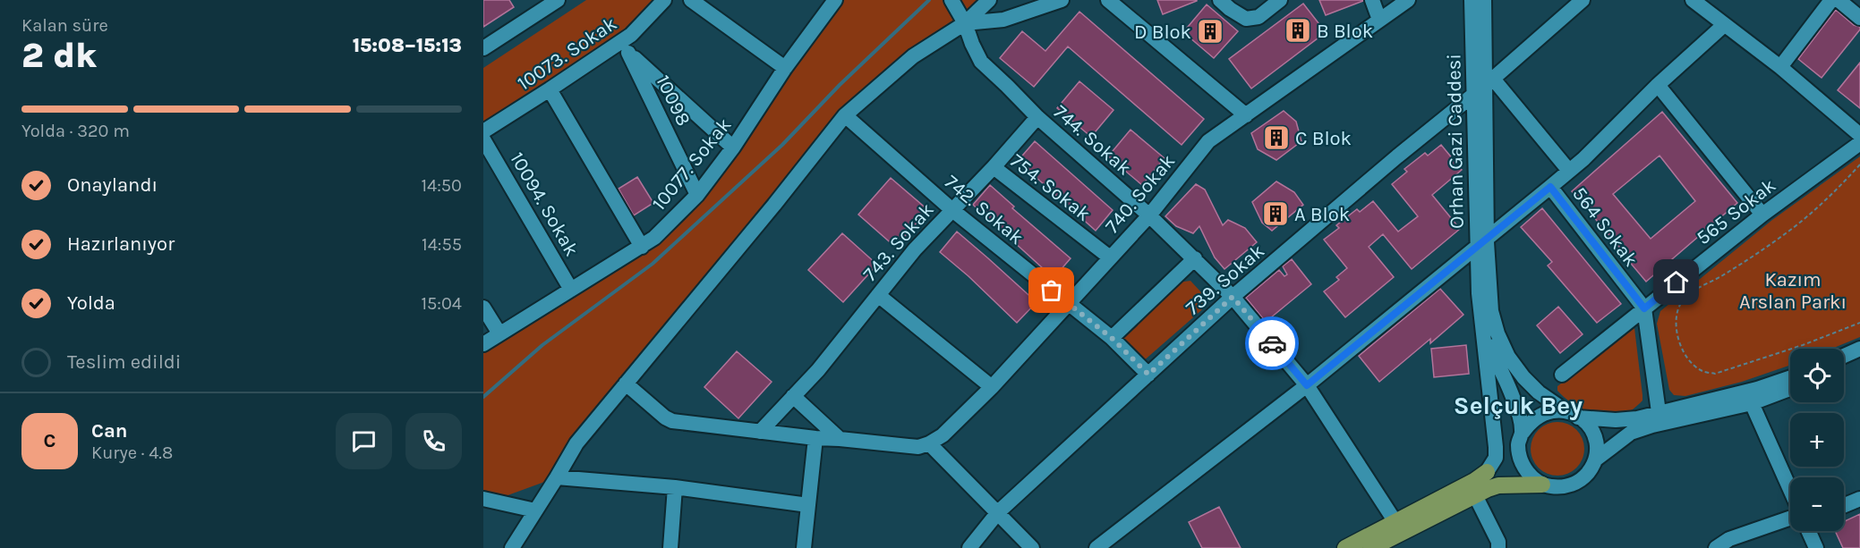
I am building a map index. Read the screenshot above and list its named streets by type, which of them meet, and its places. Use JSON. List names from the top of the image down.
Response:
{
  "streets": {
    "street": [
      "10073. Sokak",
      "10098",
      "744. Sokak",
      "Orhan Gazi Caddesi",
      "10077. Sokak",
      "754. Sokak",
      "740. Sokak",
      "10094. Sokak",
      "742. Sokak",
      "565 Sokak",
      "564 Sokak",
      "743. Sokak",
      "739. Sokak"
    ]
  },
  "crossings": [
    ["10073. Sokak", "10098"],
    ["10098", "10077. Sokak"],
    ["744. Sokak", "740. Sokak"],
    ["744. Sokak", "743. Sokak"],
    ["744. Sokak", "739. Sokak"],
    ["Orhan Gazi Caddesi", "739. Sokak"],
    ["10077. Sokak", "10094. Sokak"],
    ["754. Sokak", "740. Sokak"],
    ["754. Sokak", "743. Sokak"],
    ["740. Sokak", "742. Sokak"],
    ["742. Sokak", "743. Sokak"],
    ["742. Sokak", "739. Sokak"],
    ["565 Sokak", "564 Sokak"]
  ],
  "districts": ["Selçuk Bey"],
  "parks": ["Kazım Arslan Parkı"],
  "places": {
    "building": [
      "B Blok",
      "D Blok",
      "C Blok",
      "A Blok"
    ]
  },
  "page": {
    "heading": ["2 dk", "Kalan süre", "15:08–15:13"],
    "panel": ["Can", "Kurye · 4.8"],
    "bar": "Yolda · 320 m",
    "list": [
      ["Onaylandı", "14:50"],
      ["Hazırlanıyor", "14:55"],
      ["Yolda", "15:04"],
      "Teslim edildi"
    ],
    "map_buttons": ["+", "−"],
    "round": "C"
  }
}
